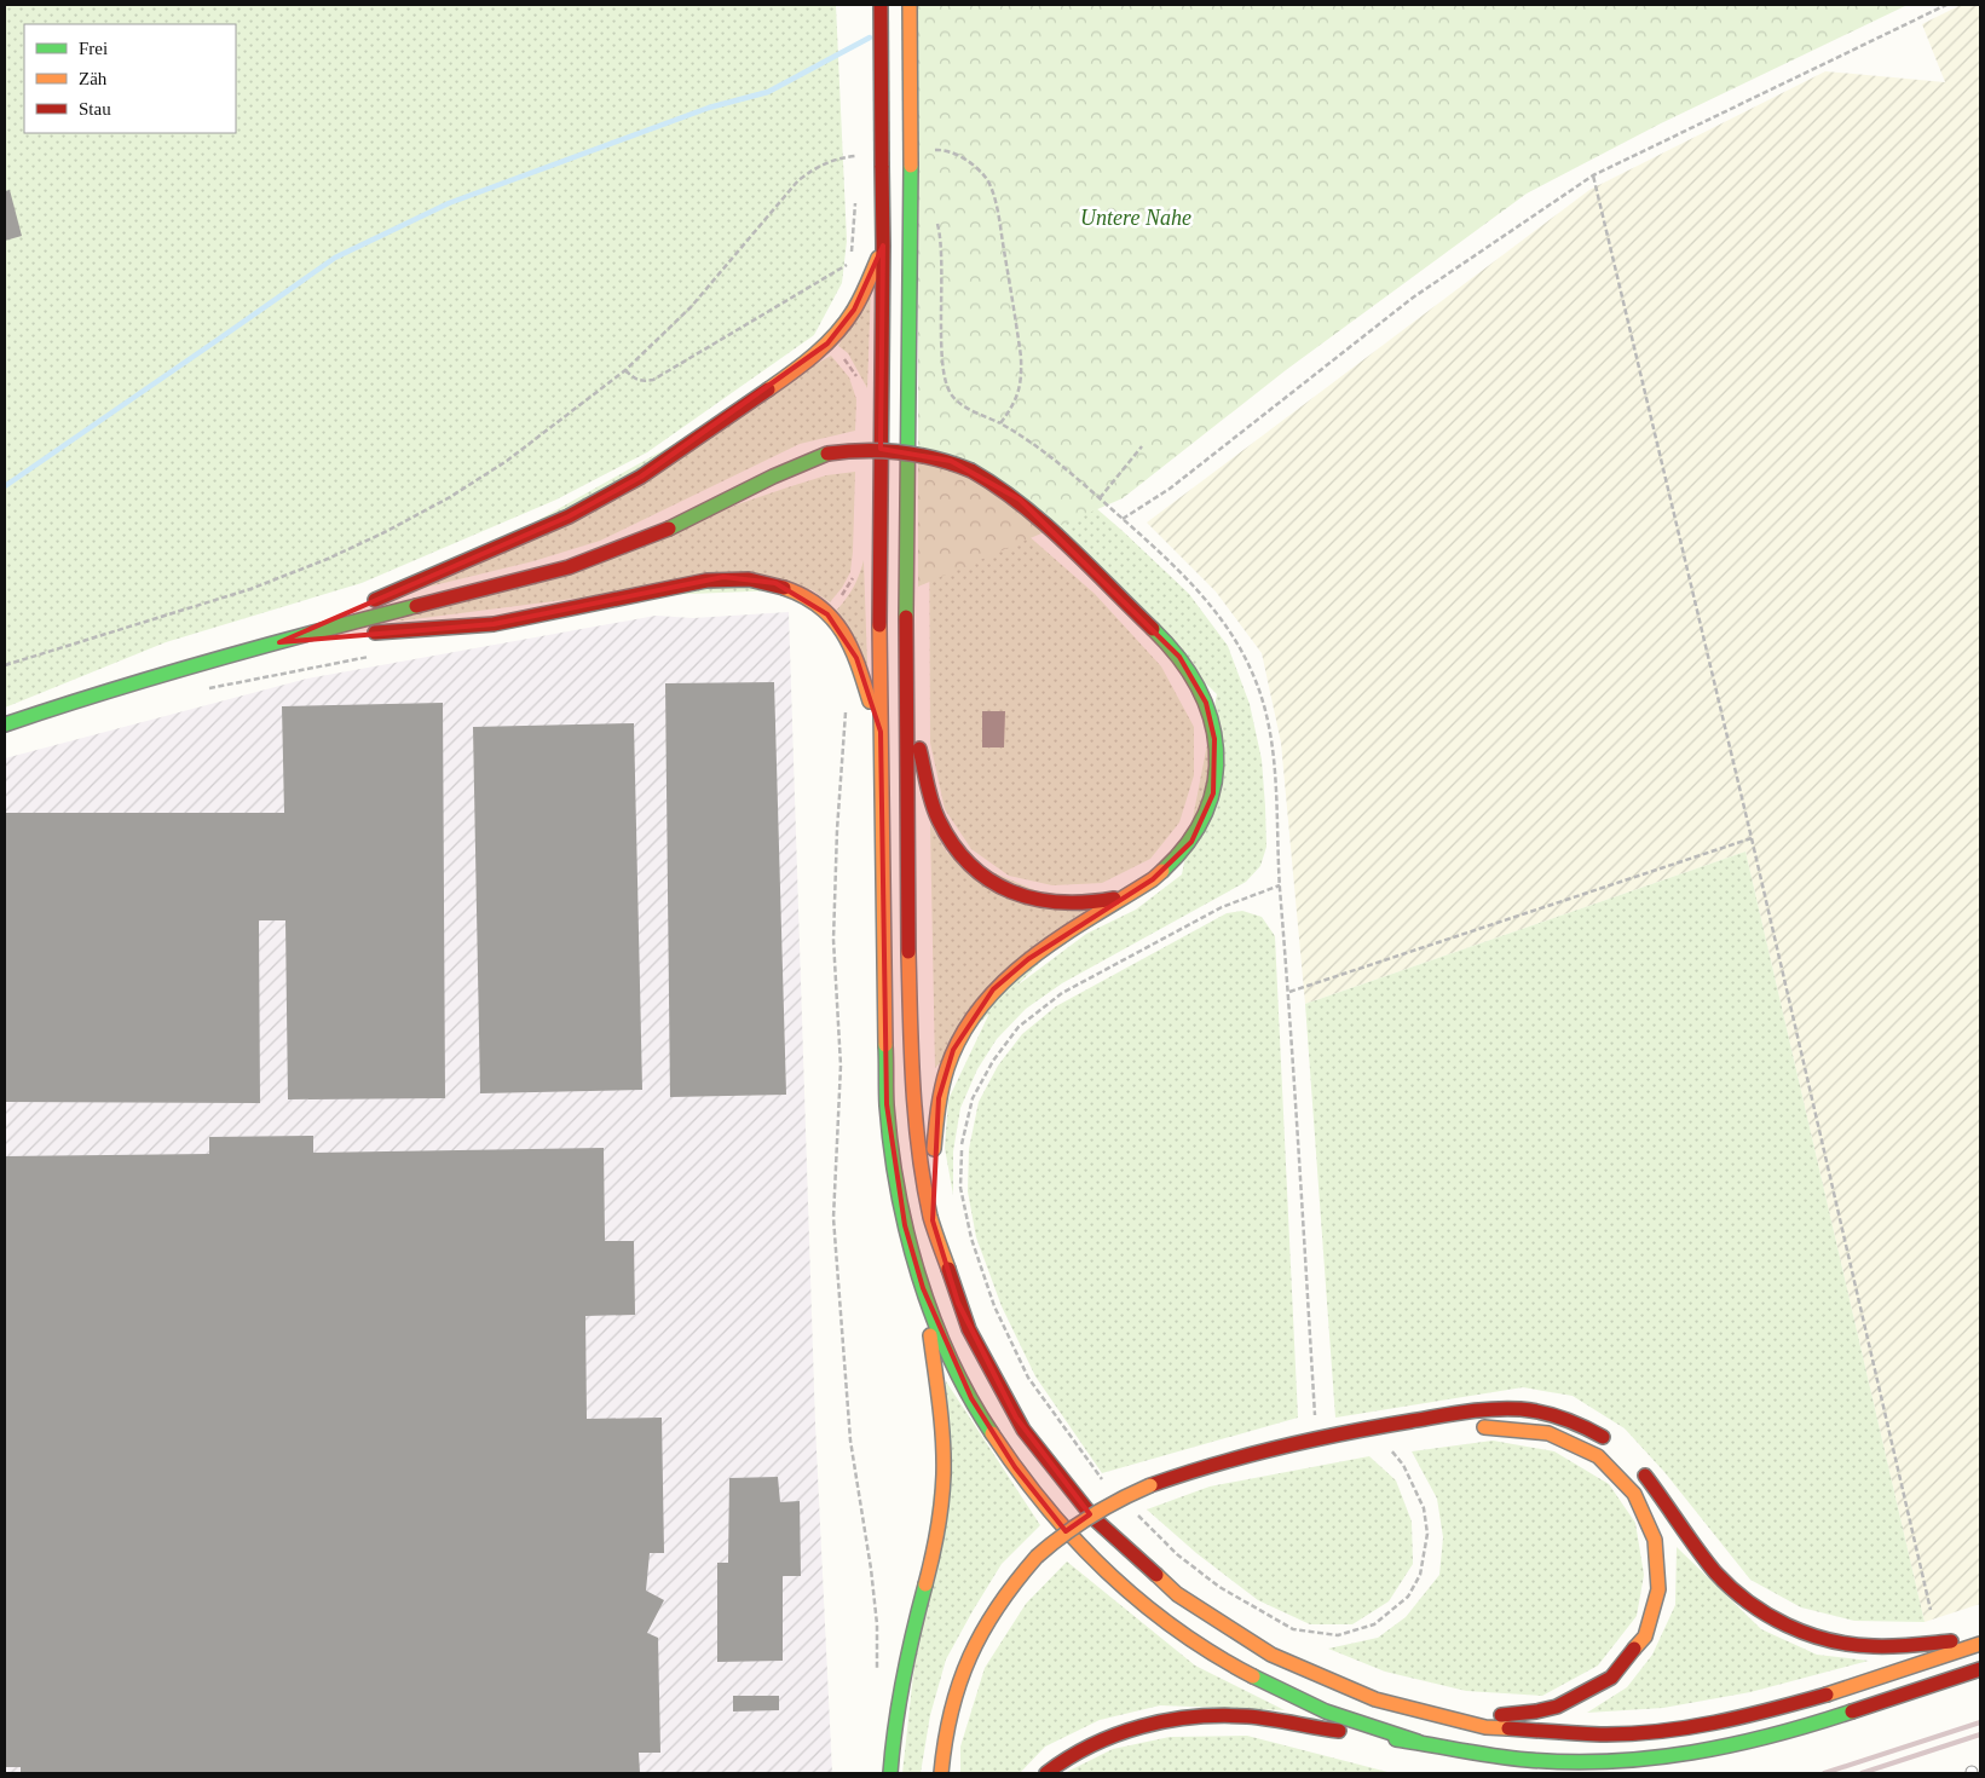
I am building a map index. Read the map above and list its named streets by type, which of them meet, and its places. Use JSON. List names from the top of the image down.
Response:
{
  "parks": ["Untere Nahe"],
  "legend": ["Frei", "Zäh", "Stau"]
}
